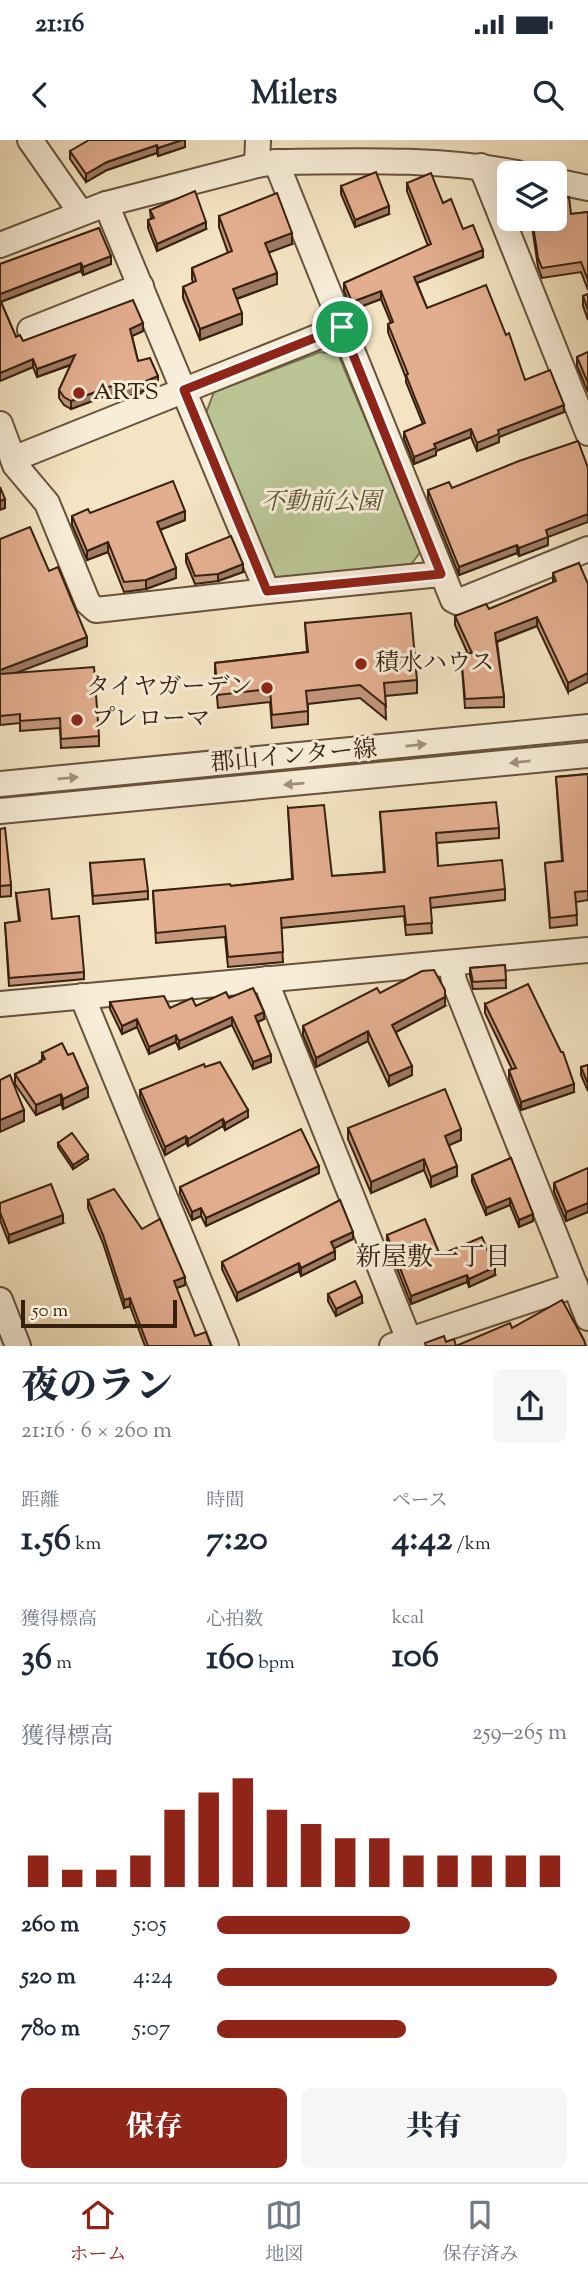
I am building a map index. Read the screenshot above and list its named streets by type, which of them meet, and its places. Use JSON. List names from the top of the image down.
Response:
{
  "streets": {
    "street": ["郡山インター線"]
  },
  "districts": ["新屋敷一丁目"],
  "parks": ["不動前公園"],
  "places": [
    "ARTS",
    "積水ハウス",
    "タイヤガーデン",
    "プレローマ"
  ],
  "scale_bar": "50 m",
  "page": {
    "status": "21:16",
    "header": "Milers",
    "scale": "50 m",
    "heading": ["夜のラン", "21:16 · 6 × 260 m"],
    "stats": [
      ["距離", "1.56 km"],
      ["時間", "7:20"],
      ["ペース", "4:42 /km"],
      ["獲得標高", "36 m"],
      ["心拍数", "160 bpm"],
      ["kcal", "106"]
    ],
    "chart": ["獲得標高", "259–265 m"],
    "list": [
      {
        "name": "260 m",
        "note": "5:05"
      },
      {
        "name": "520 m",
        "note": "4:24"
      },
      {
        "name": "780 m",
        "note": "5:07"
      }
    ],
    "buttons": ["保存", "共有"],
    "tabs": ["ホーム", "地図", "保存済み"]
  }
}
